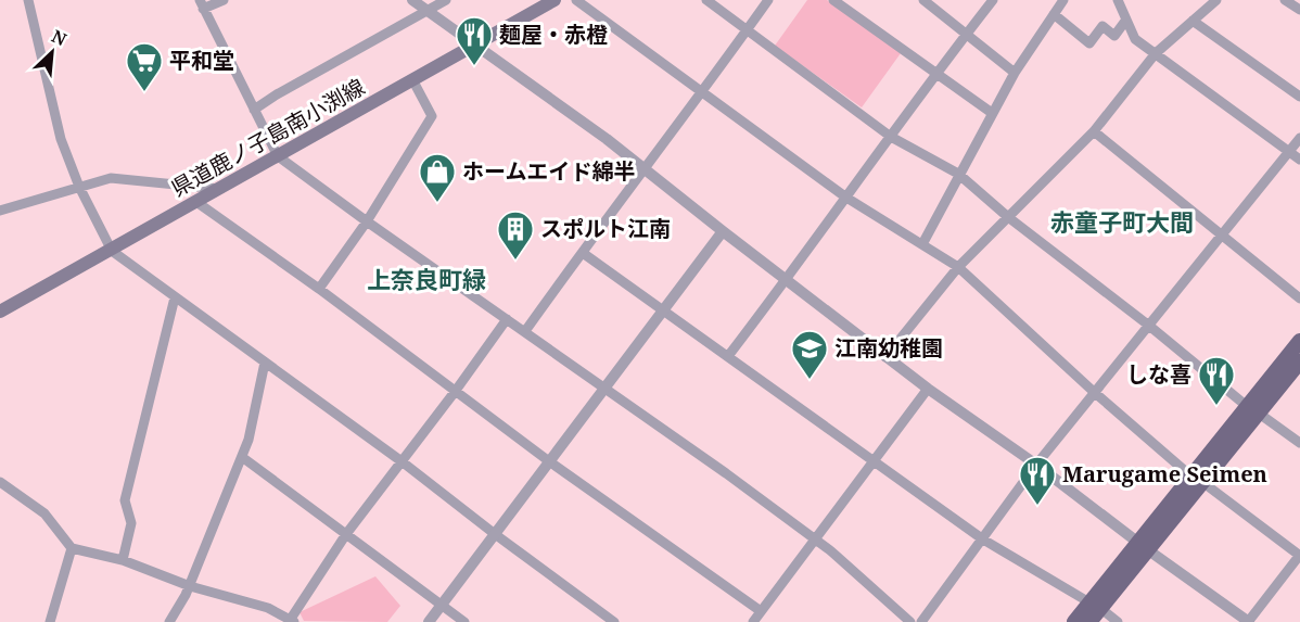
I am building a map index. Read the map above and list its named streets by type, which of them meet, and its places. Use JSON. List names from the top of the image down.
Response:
{
  "streets": {
    "main road": ["県道鹿ノ子島南小渕線"]
  },
  "districts": ["赤童子町大間", "上奈良町緑"],
  "places": {
    "restaurant": ["麺屋・赤橙", "しな喜", "Marugame Seimen"],
    "supermarket": ["平和堂"],
    "shop": ["ホームエイド綿半"],
    "building": ["スポルト江南"],
    "school or university": ["江南幼稚園"]
  },
  "north": "top right"
}
